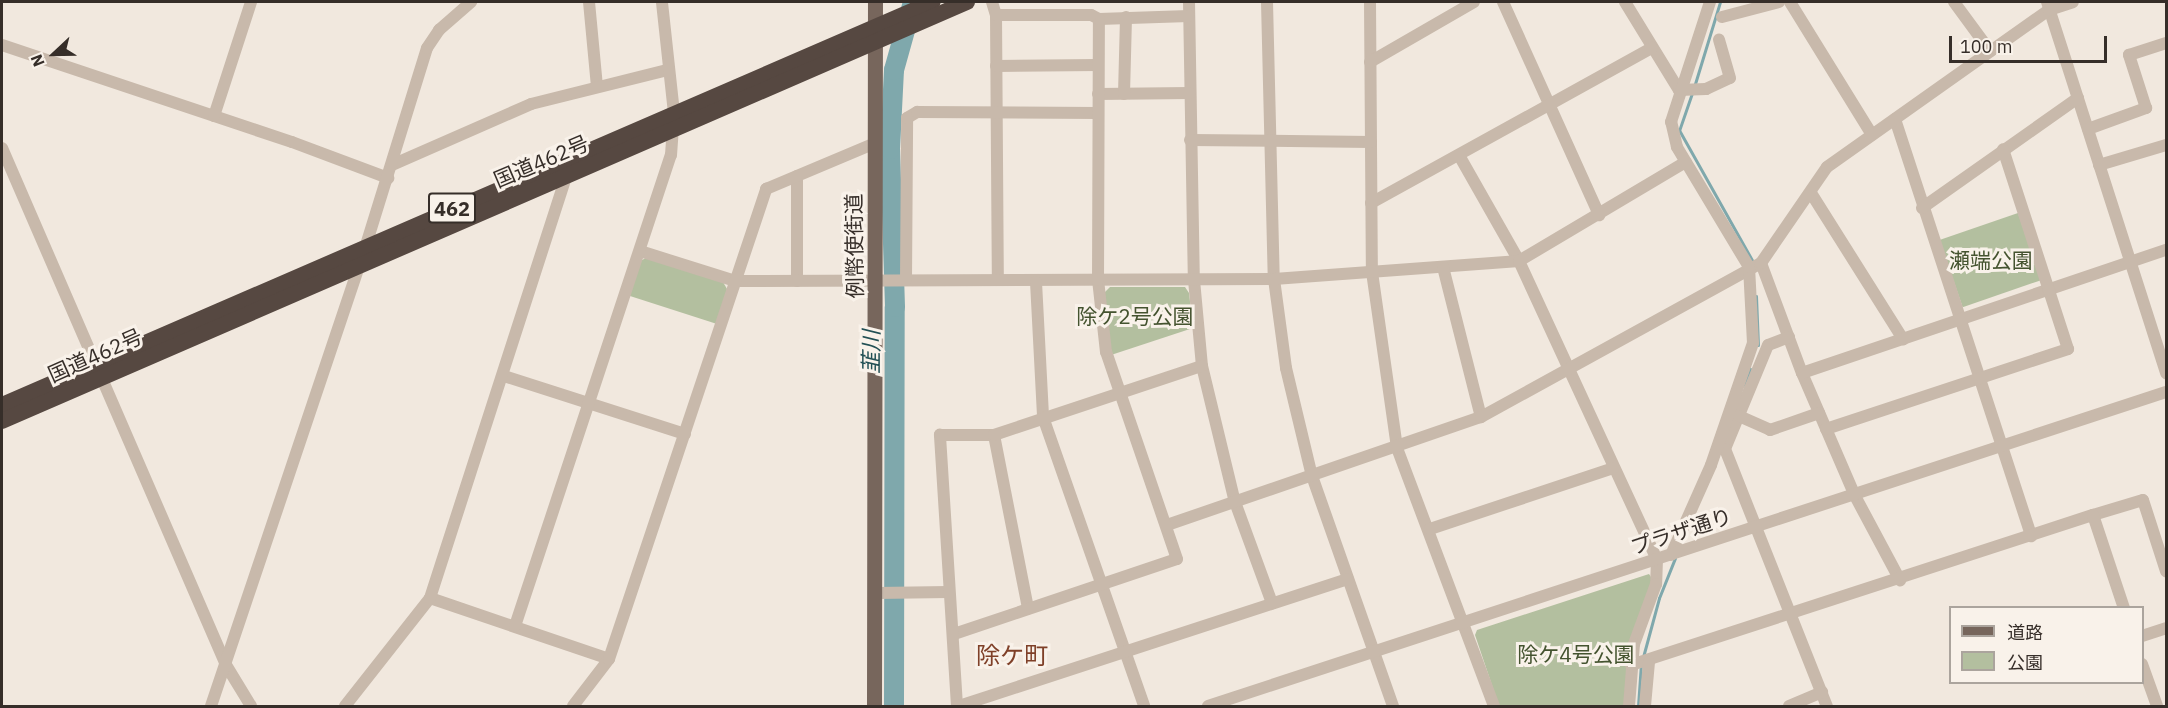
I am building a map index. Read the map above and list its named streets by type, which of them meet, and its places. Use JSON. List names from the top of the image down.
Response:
{
  "streets": {
    "highway": ["国道462号", "462"],
    "main road": ["例幣使街道"],
    "street": ["プラザ通り"]
  },
  "crossings": [
    ["国道462号", "例幣使街道"]
  ],
  "districts": ["除ケ町"],
  "water": ["韮川"],
  "parks": ["瀬端公園", "除ケ2号公園", "除ケ4号公園"],
  "legend": ["道路", "公園"],
  "scale_bar": "100 m",
  "north": "left"
}
